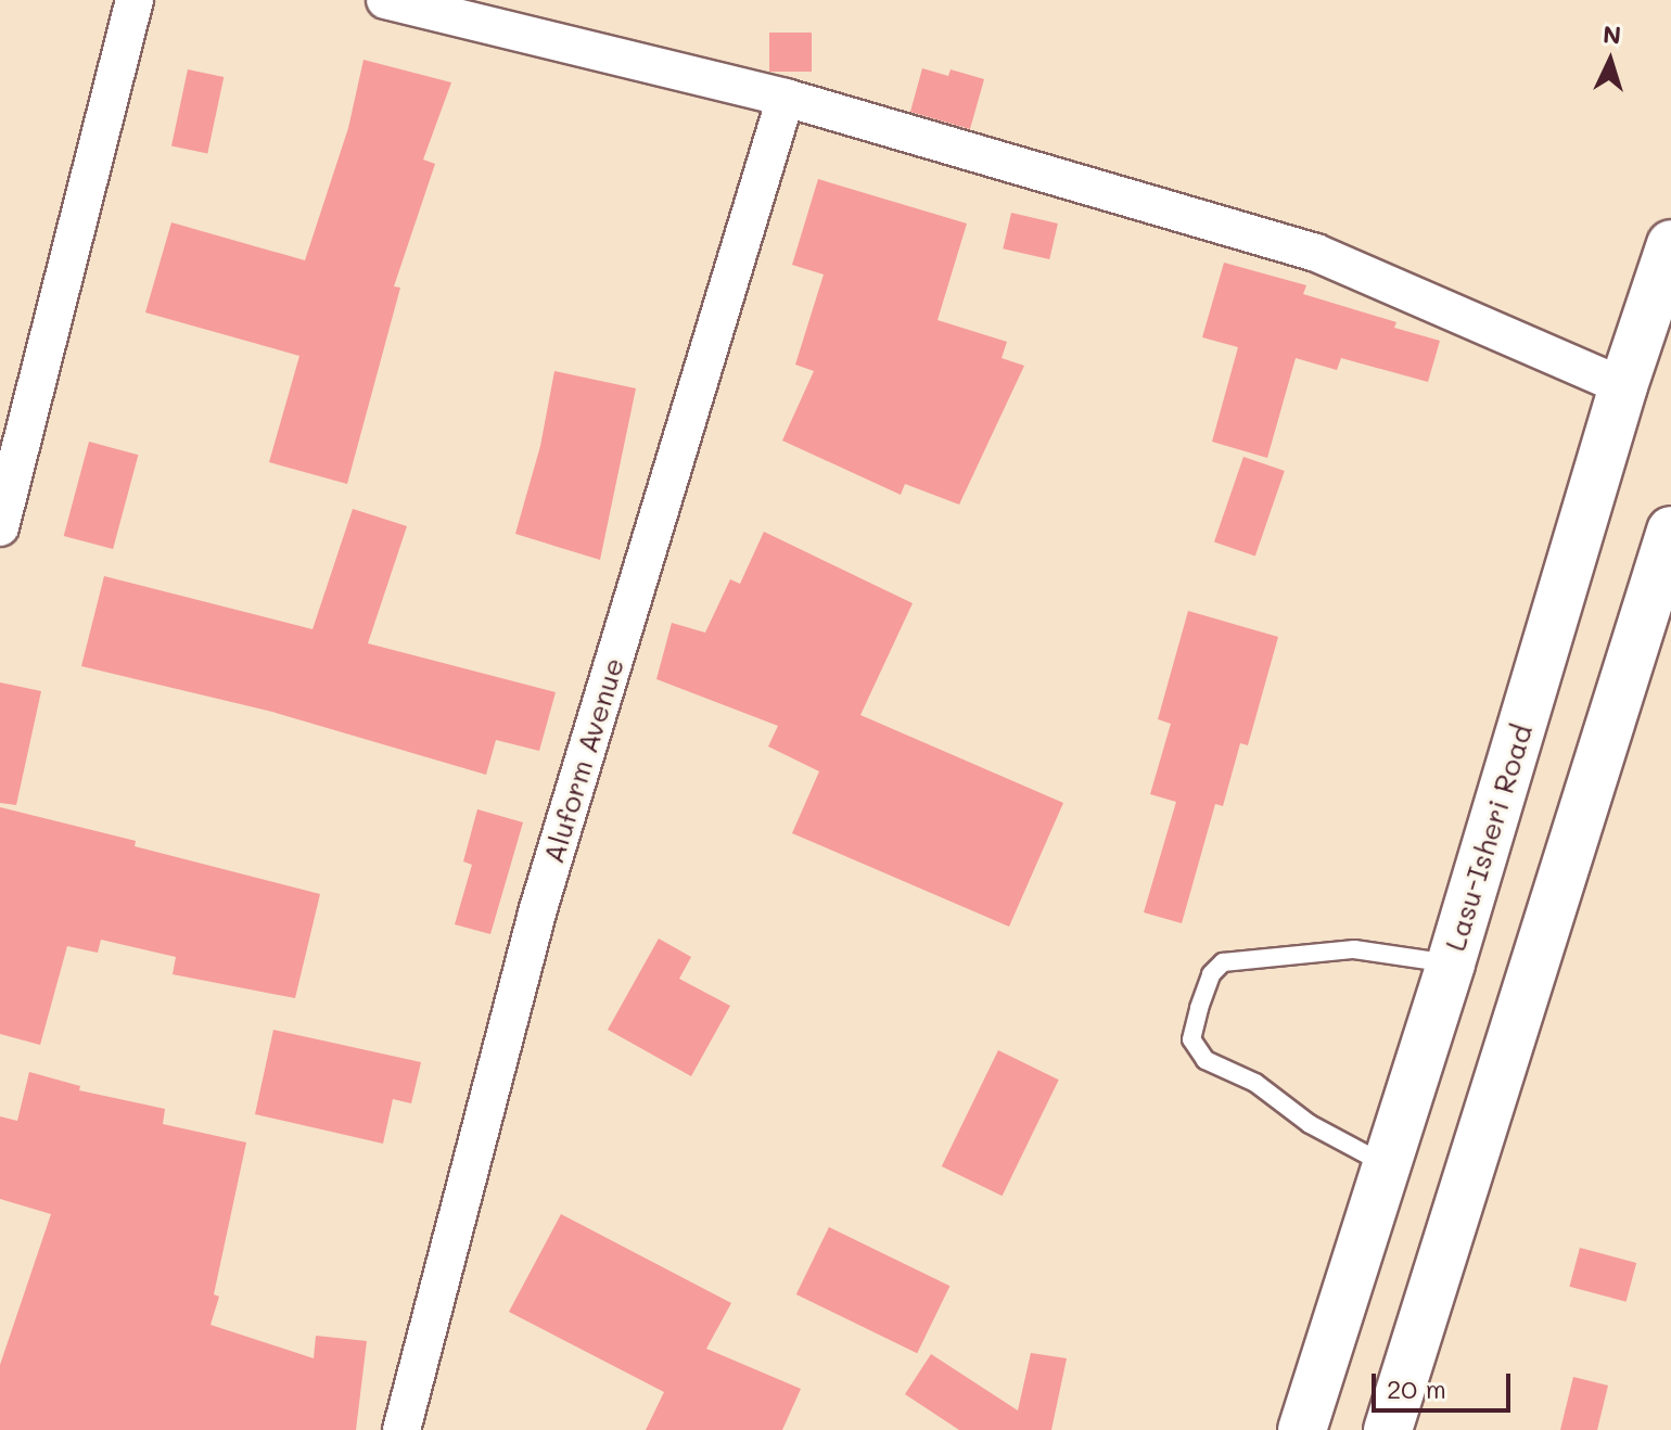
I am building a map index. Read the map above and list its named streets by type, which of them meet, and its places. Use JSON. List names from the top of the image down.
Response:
{
  "streets": {
    "main road": ["Lasu-Isheri Road"],
    "street": ["Aluform Avenue"]
  },
  "scale_bar": "20 m",
  "north": "top"
}
